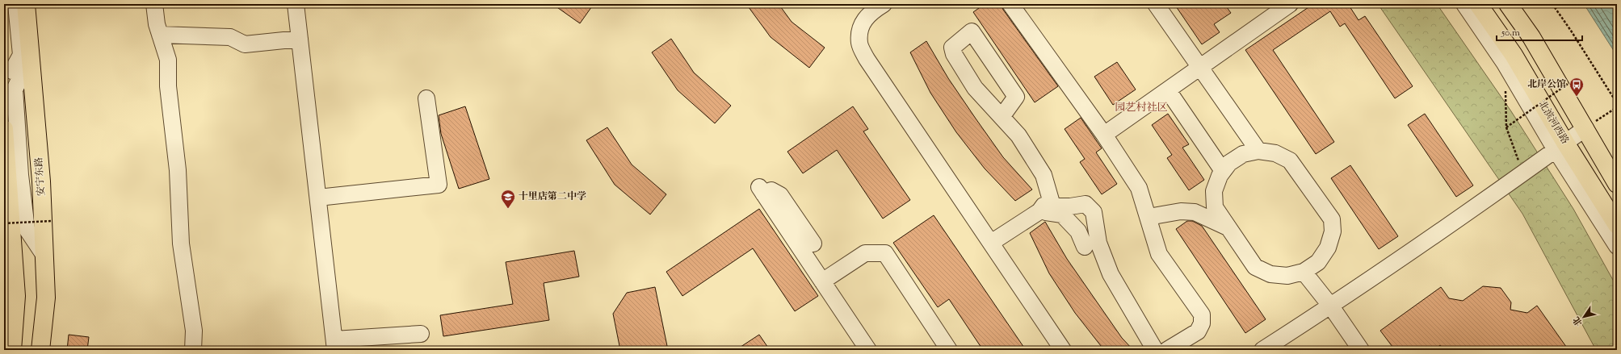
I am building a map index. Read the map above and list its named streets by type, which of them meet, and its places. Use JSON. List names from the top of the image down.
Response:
{
  "streets": {
    "main road": ["北滨河西路", "安宁东路"]
  },
  "districts": ["园艺村社区"],
  "places": {
    "bus stop": ["北岸公馆"],
    "school or university": ["十里店第二中学"]
  },
  "scale_bar": "50 m",
  "north": "bottom left"
}
